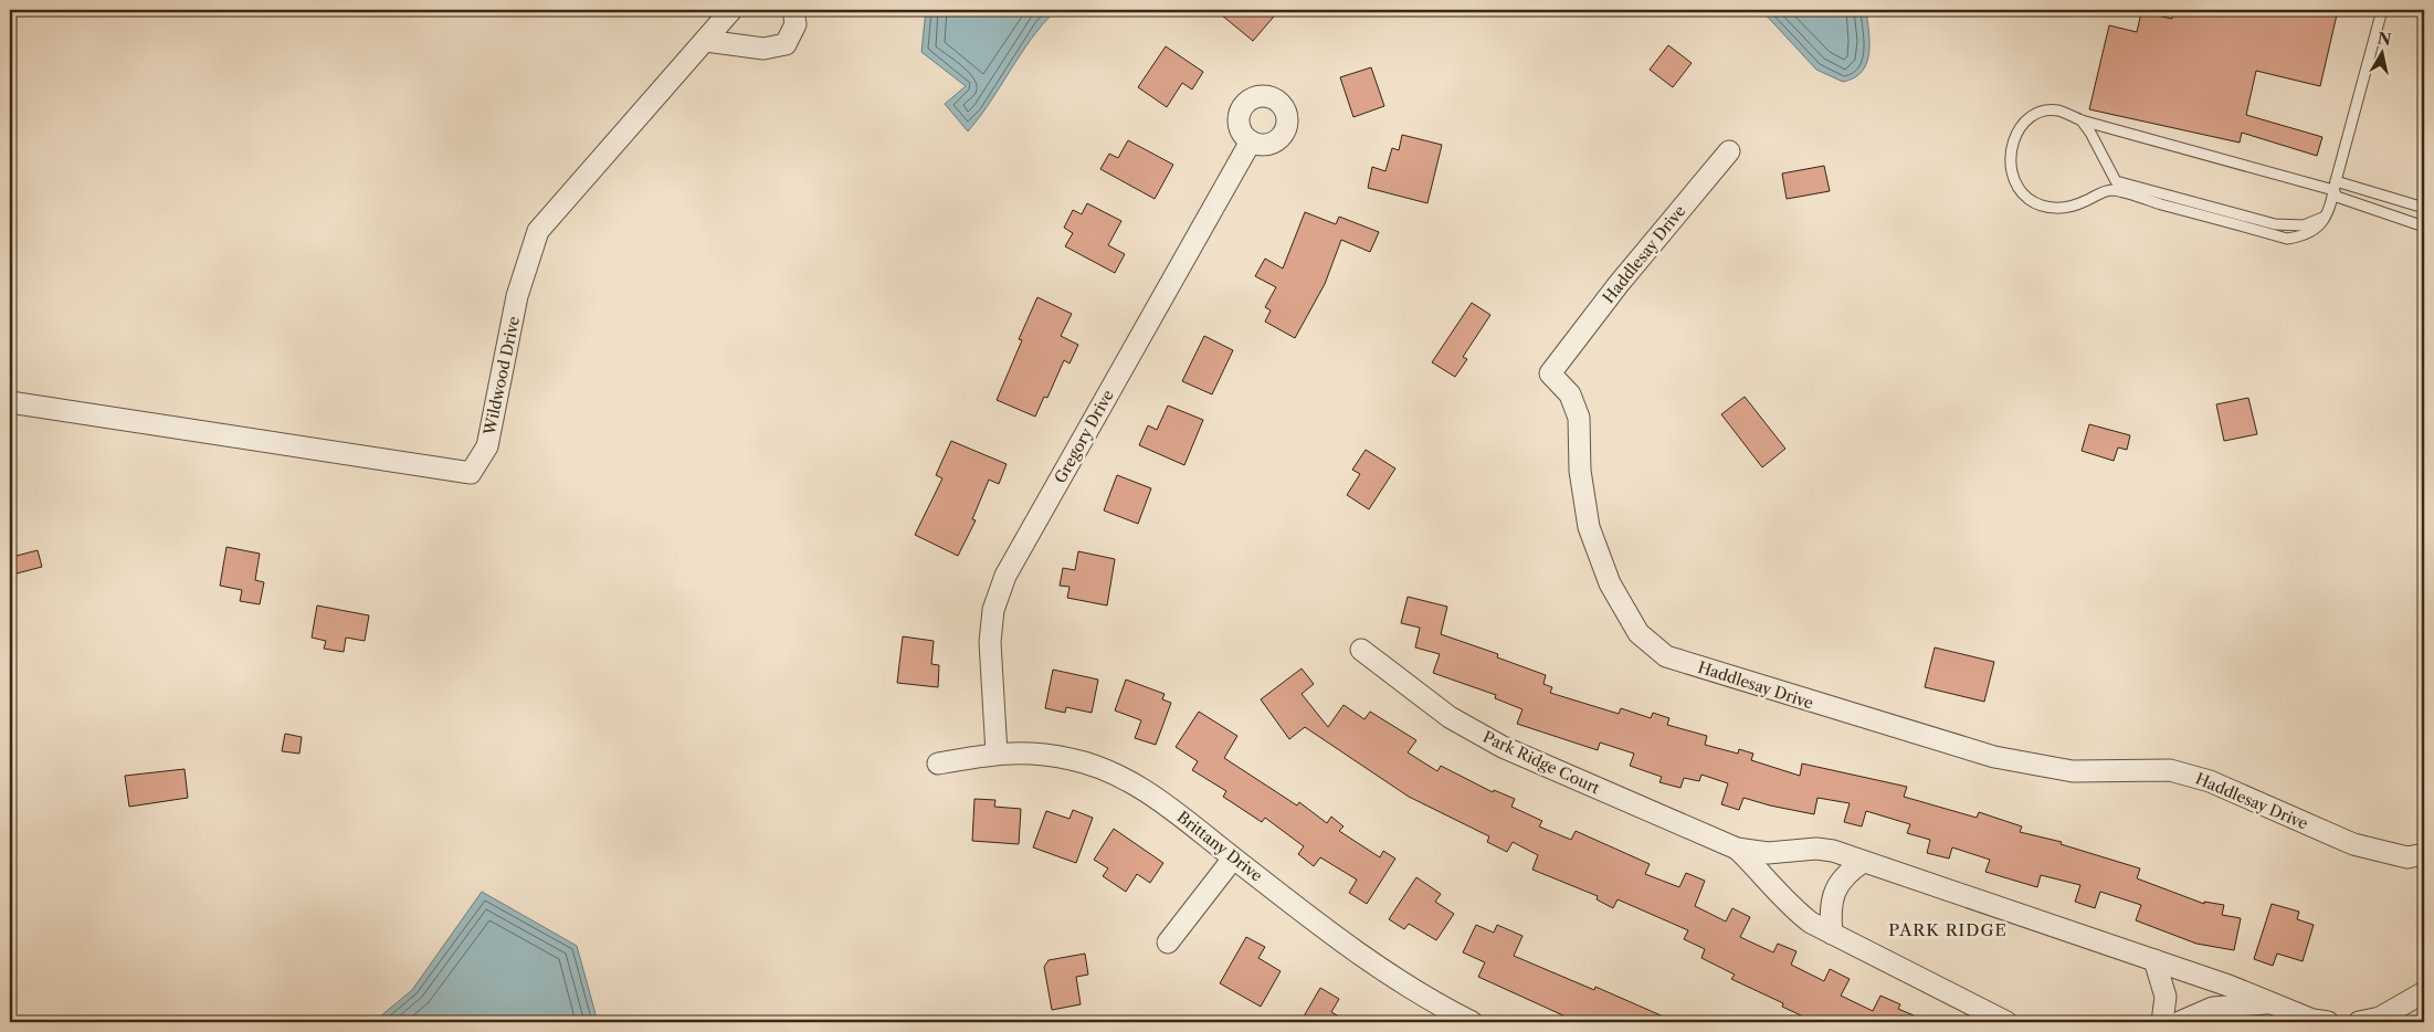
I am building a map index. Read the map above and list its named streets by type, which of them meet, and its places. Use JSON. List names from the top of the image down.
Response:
{
  "streets": {
    "street": [
      "Haddlesay Drive",
      "Wildwood Drive",
      "Gregory Drive",
      "Park Ridge Court",
      "Brittany Drive"
    ]
  },
  "crossings": [
    ["Gregory Drive", "Brittany Drive"]
  ],
  "districts": ["PARK RIDGE"],
  "north": "top"
}
